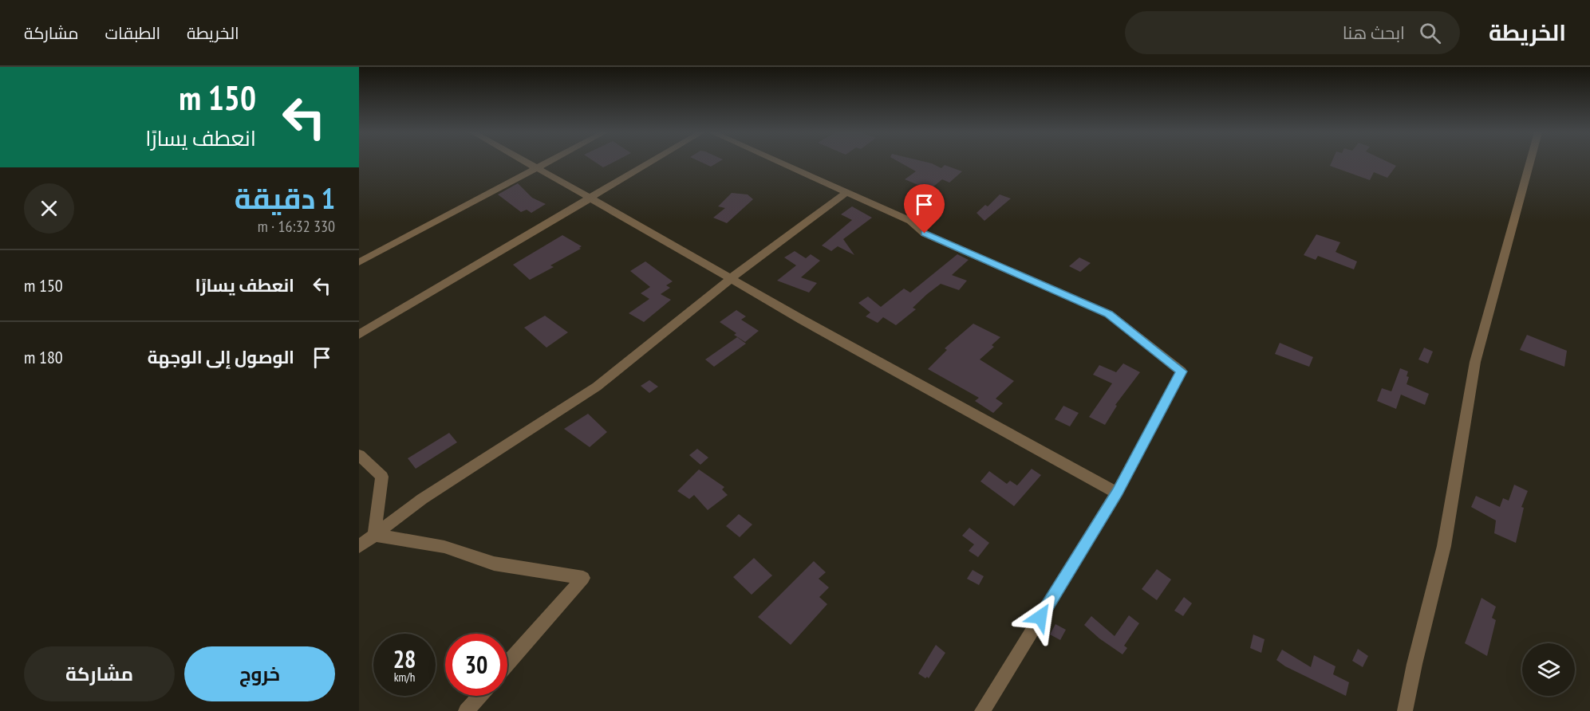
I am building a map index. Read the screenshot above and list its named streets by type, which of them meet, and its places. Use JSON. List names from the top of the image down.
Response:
{
  "page": {
    "header": "الخريطة",
    "search": "ابحث هنا",
    "nav": ["الخريطة", "الطبقات", "مشاركة"],
    "turn": ["150 m", "انعطف يسارًا"],
    "heading": ["1 دقيقة", "330 m · 16:32"],
    "list": [
      {
        "name": "انعطف يسارًا",
        "value": "150 m"
      },
      {
        "name": "الوصول إلى الوجهة",
        "value": "180 m"
      }
    ],
    "speed": "28 km/h",
    "limit": "30",
    "buttons": ["خروج", "مشاركة"]
  }
}
